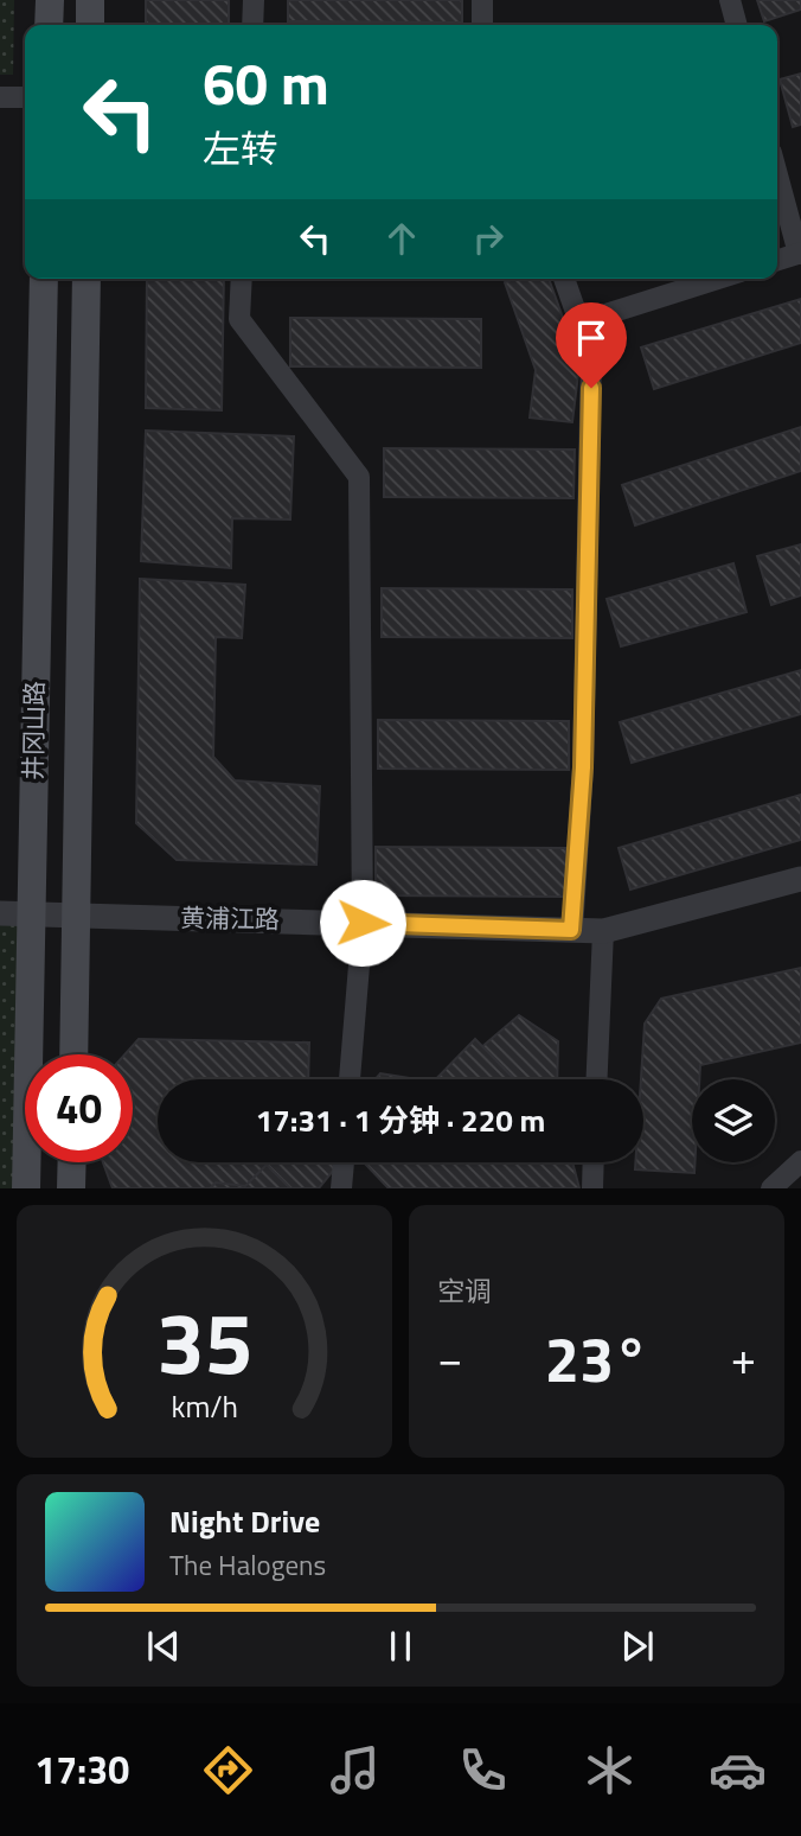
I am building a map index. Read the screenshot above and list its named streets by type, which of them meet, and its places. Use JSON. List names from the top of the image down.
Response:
{
  "streets": {
    "main road": ["井冈山路"],
    "street": ["黄浦江路"]
  },
  "crossings": [
    ["井冈山路", "黄浦江路"]
  ],
  "page": {
    "turn": ["60 m", "左转"],
    "limit": "40",
    "trip": "17:31 · 1 分钟 · 220 m",
    "tile": "空调",
    "heat": ["−", "23°", "+"],
    "song": ["Night Drive", "The Halogens"],
    "tabs": "17:30",
    "gauge": ["35", "km/h"]
  }
}
